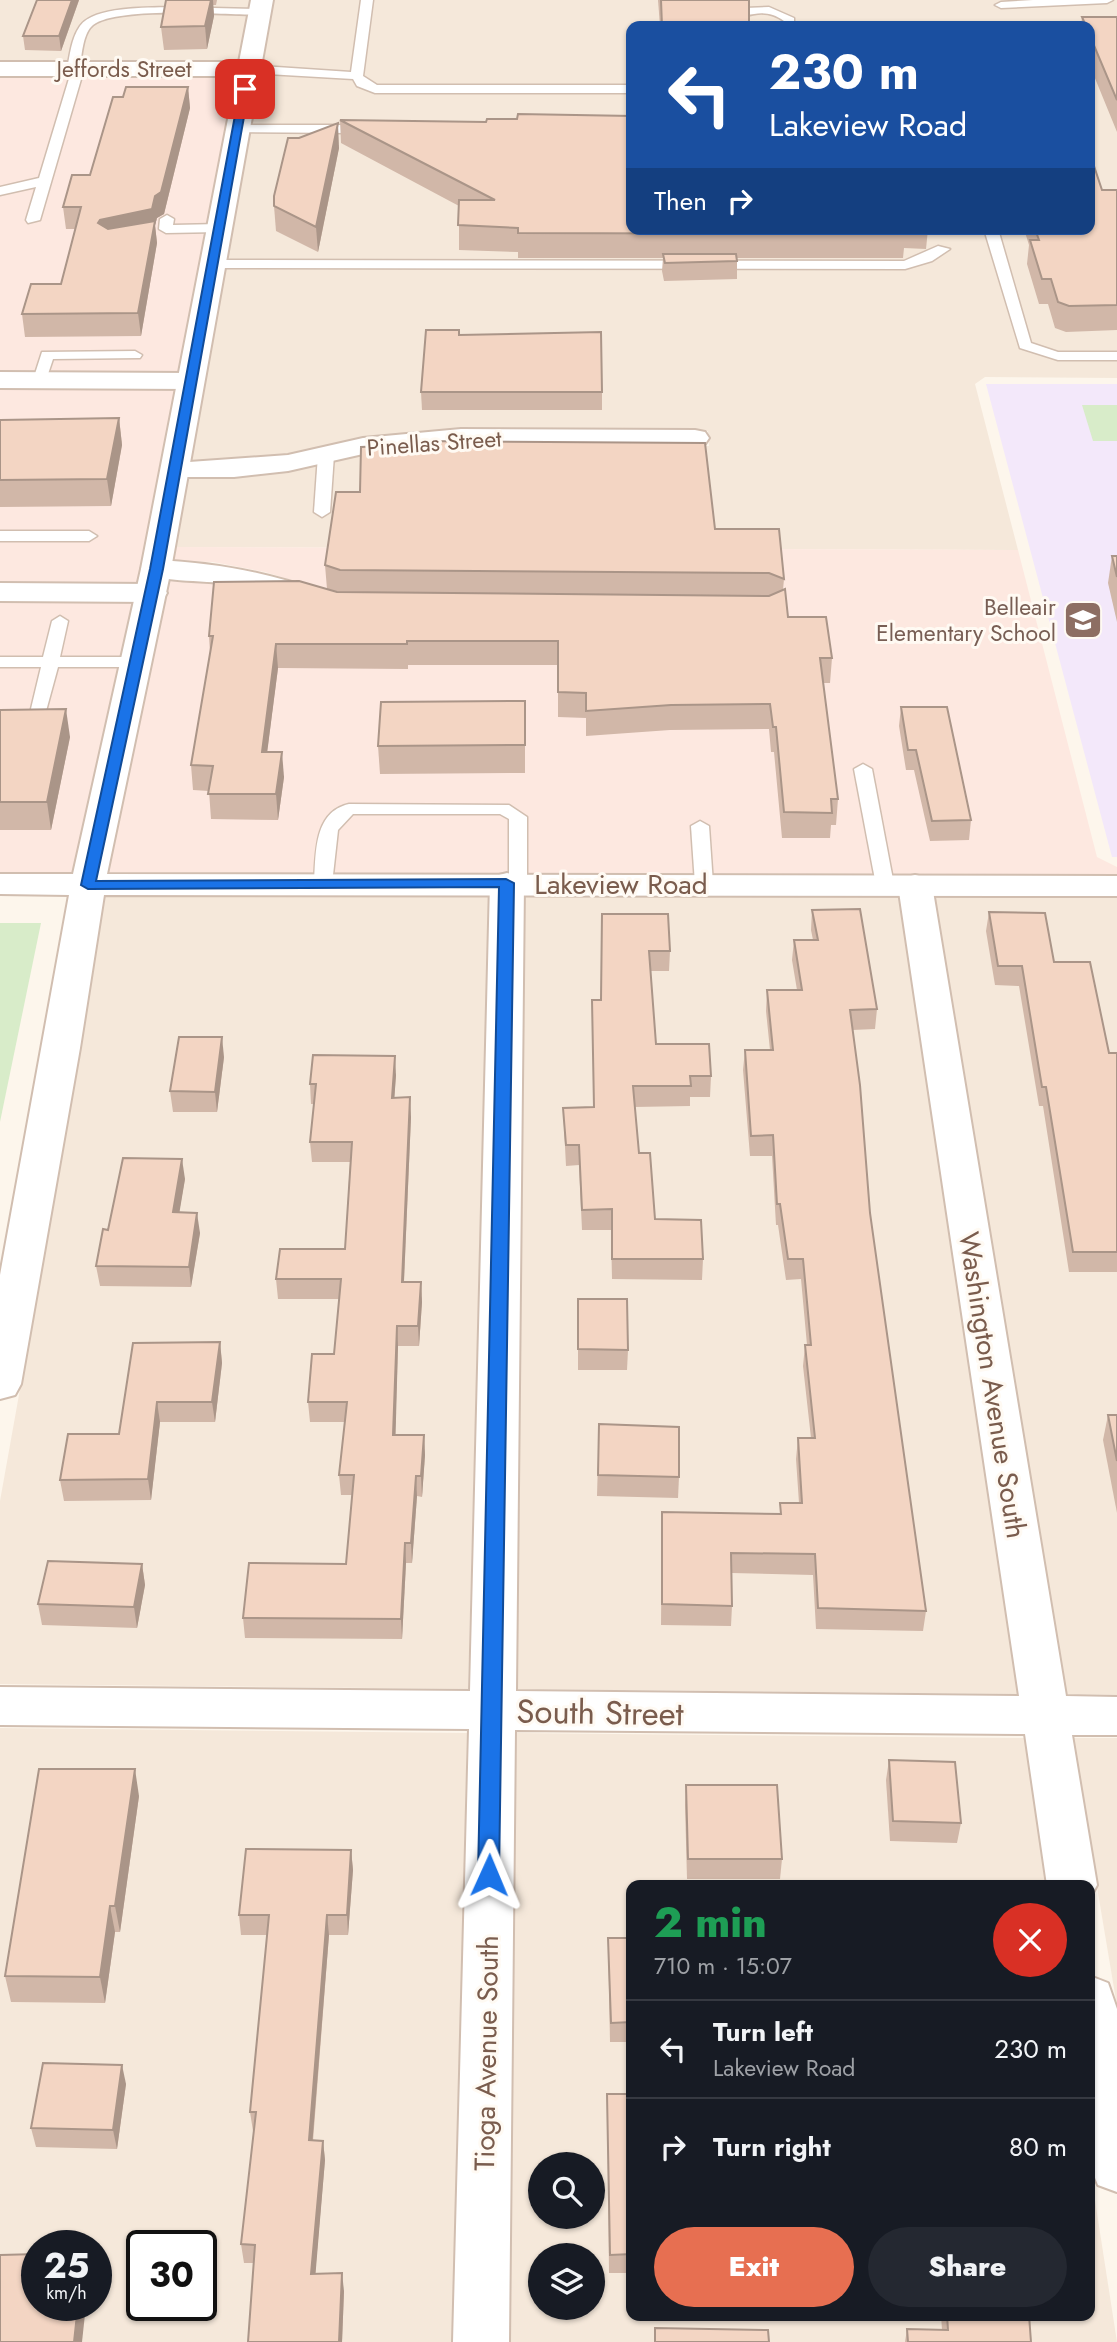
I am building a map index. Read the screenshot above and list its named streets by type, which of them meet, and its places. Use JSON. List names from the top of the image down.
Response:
{
  "streets": {
    "street": [
      "Jeffords Street",
      "Pinellas Street",
      "Lakeview Road",
      "Washington Avenue South",
      "South Street",
      "Tioga Avenue South"
    ]
  },
  "crossings": [
    ["Lakeview Road", "Washington Avenue South"],
    ["Lakeview Road", "Tioga Avenue South"],
    ["Washington Avenue South", "South Street"],
    ["South Street", "Tioga Avenue South"]
  ],
  "places": {
    "school or university": ["Belleair Elementary School"]
  },
  "page": {
    "turn": ["230 m", "Lakeview Road"],
    "then": "Then",
    "heading": ["2 min", "710 m · 15:07"],
    "list": [
      {
        "name": "Turn left",
        "note": "Lakeview Road",
        "value": "230 m"
      },
      {
        "name": "Turn right",
        "value": "80 m"
      }
    ],
    "buttons": ["Exit", "Share"],
    "speed": "25 km/h",
    "limit": "30"
  }
}
